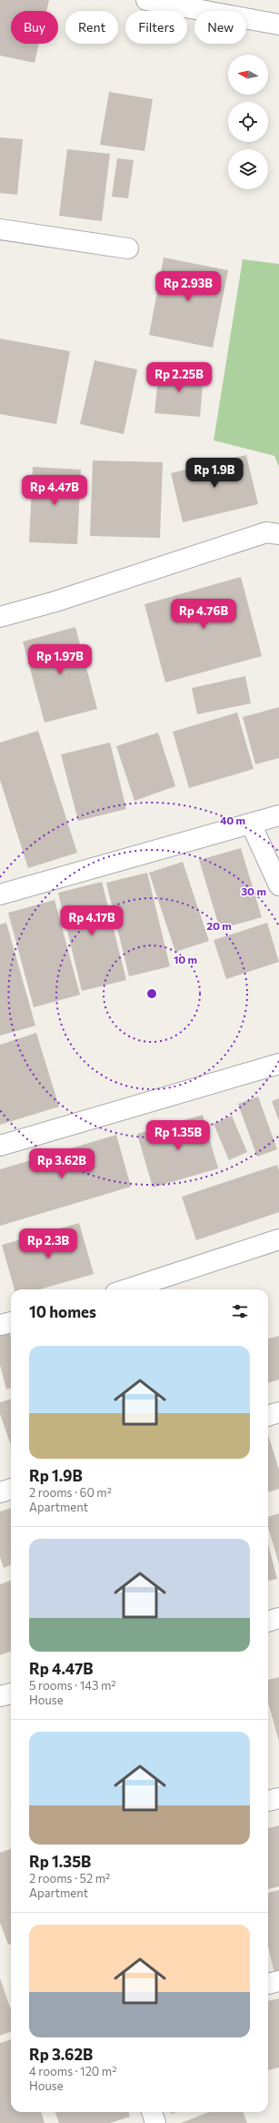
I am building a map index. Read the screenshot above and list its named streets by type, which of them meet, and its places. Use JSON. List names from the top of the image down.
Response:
{
  "north": "left",
  "page": {
    "chip": [
      "Buy",
      "Rent",
      "Filters",
      "New"
    ],
    "price": [
      "Rp 2.93B",
      "Rp 2.25B",
      "Rp 1.9B",
      "Rp 4.47B",
      "Rp 4.76B",
      "Rp 1.97B",
      "Rp 4.17B",
      "Rp 1.35B",
      "Rp 3.62B",
      "Rp 2.3B"
    ],
    "heading": "10 homes",
    "list": [
      {
        "name": "Rp 1.9B",
        "note": "2 rooms · 60 m² · Apartment"
      },
      {
        "name": "Rp 4.47B",
        "note": "5 rooms · 143 m² · House"
      },
      {
        "name": "Rp 1.35B",
        "note": "2 rooms · 52 m² · Apartment"
      },
      {
        "name": "Rp 3.62B",
        "note": "4 rooms · 120 m² · House"
      }
    ]
  },
  "rings": [
    "40 m",
    "30 m",
    "20 m",
    "10 m"
  ]
}
